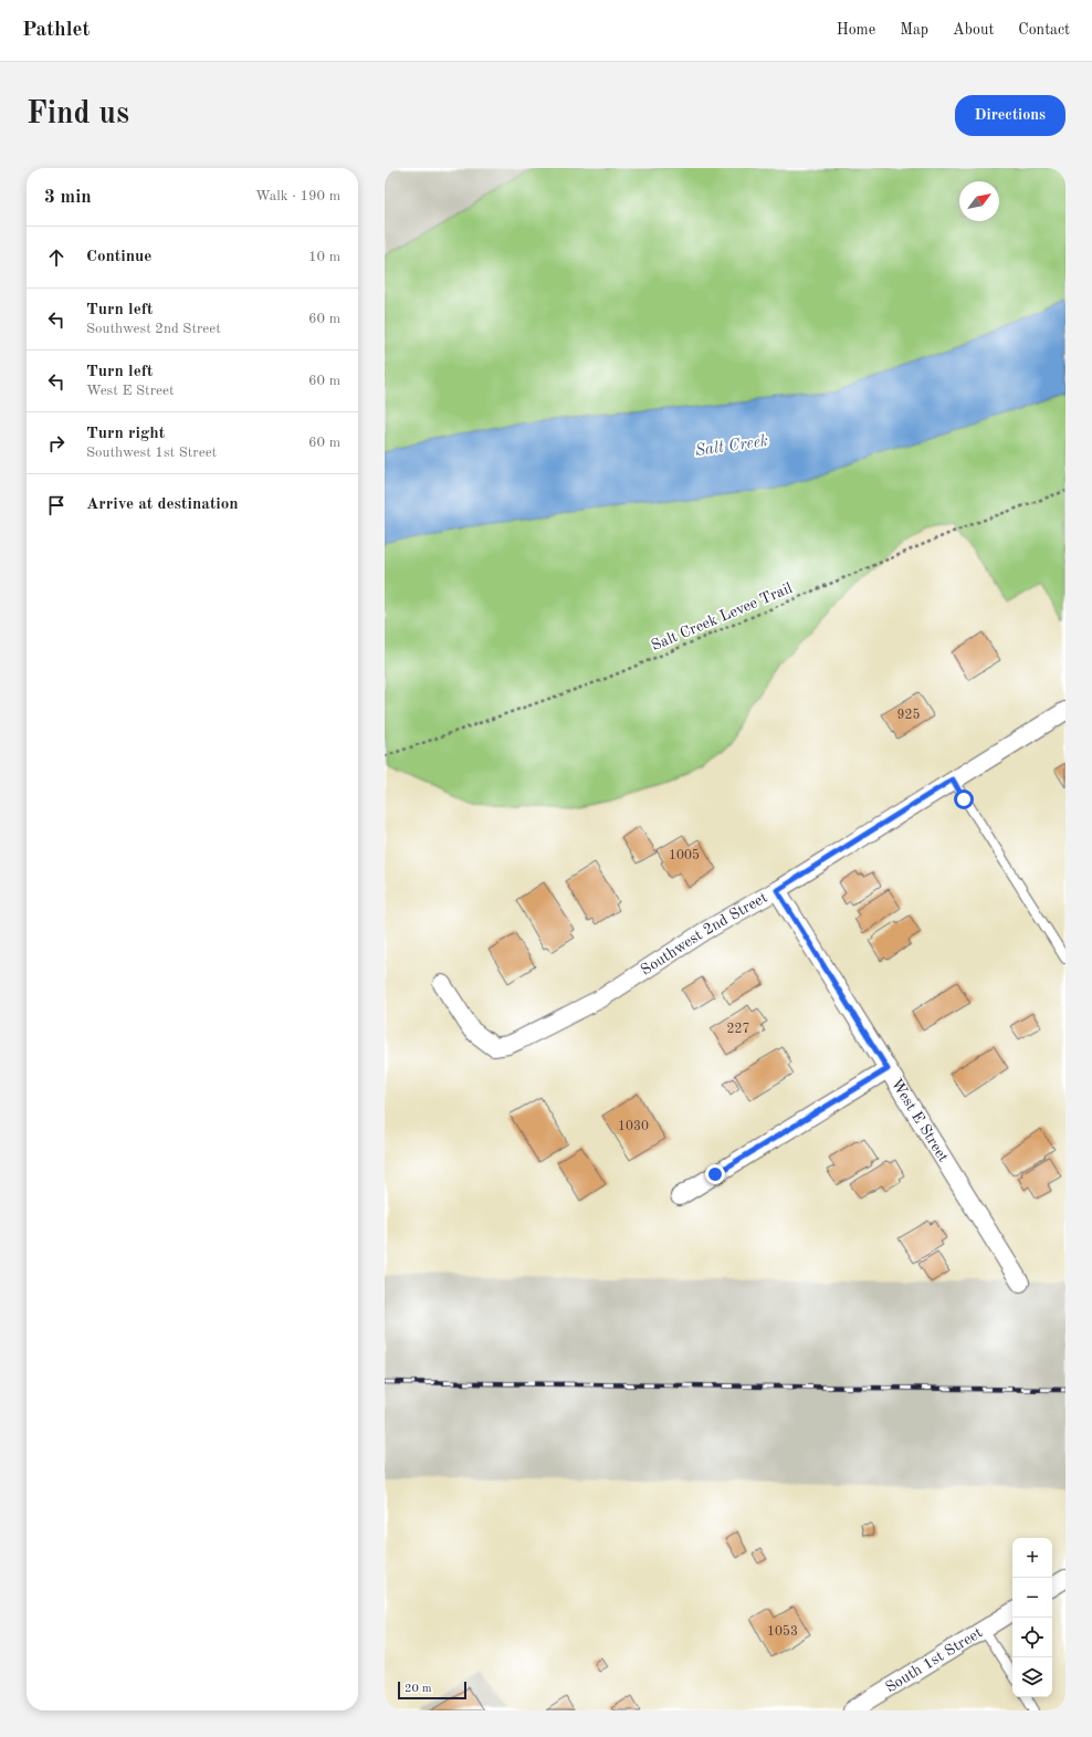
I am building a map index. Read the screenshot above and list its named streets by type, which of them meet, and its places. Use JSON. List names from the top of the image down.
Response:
{
  "streets": {
    "street": ["Southwest 2nd Street", "West E Street", "South 1st Street"],
    "path": ["Salt Creek Levee Trail"]
  },
  "crossings": [
    ["Southwest 2nd Street", "West E Street"]
  ],
  "water": ["Salt Creek"],
  "house_numbers": [
    "925",
    "1005",
    "227",
    "1030",
    "1053"
  ],
  "scale_bar": "20 m",
  "north": "top right",
  "page": {
    "header": "Pathlet",
    "nav": [
      "Home",
      "Map",
      "About",
      "Contact"
    ],
    "buttons": "Directions",
    "title": "Find us",
    "heading": ["3 min", "Walk · 190 m"],
    "list": [
      ["Continue", "10 m"],
      ["Turn left", "Southwest 2nd Street", "60 m"],
      ["Turn left", "West E Street", "60 m"],
      ["Turn right", "Southwest 1st Street", "60 m"],
      "Arrive at destination"
    ],
    "map_buttons": ["+", "−"],
    "scale": "20 m"
  }
}
